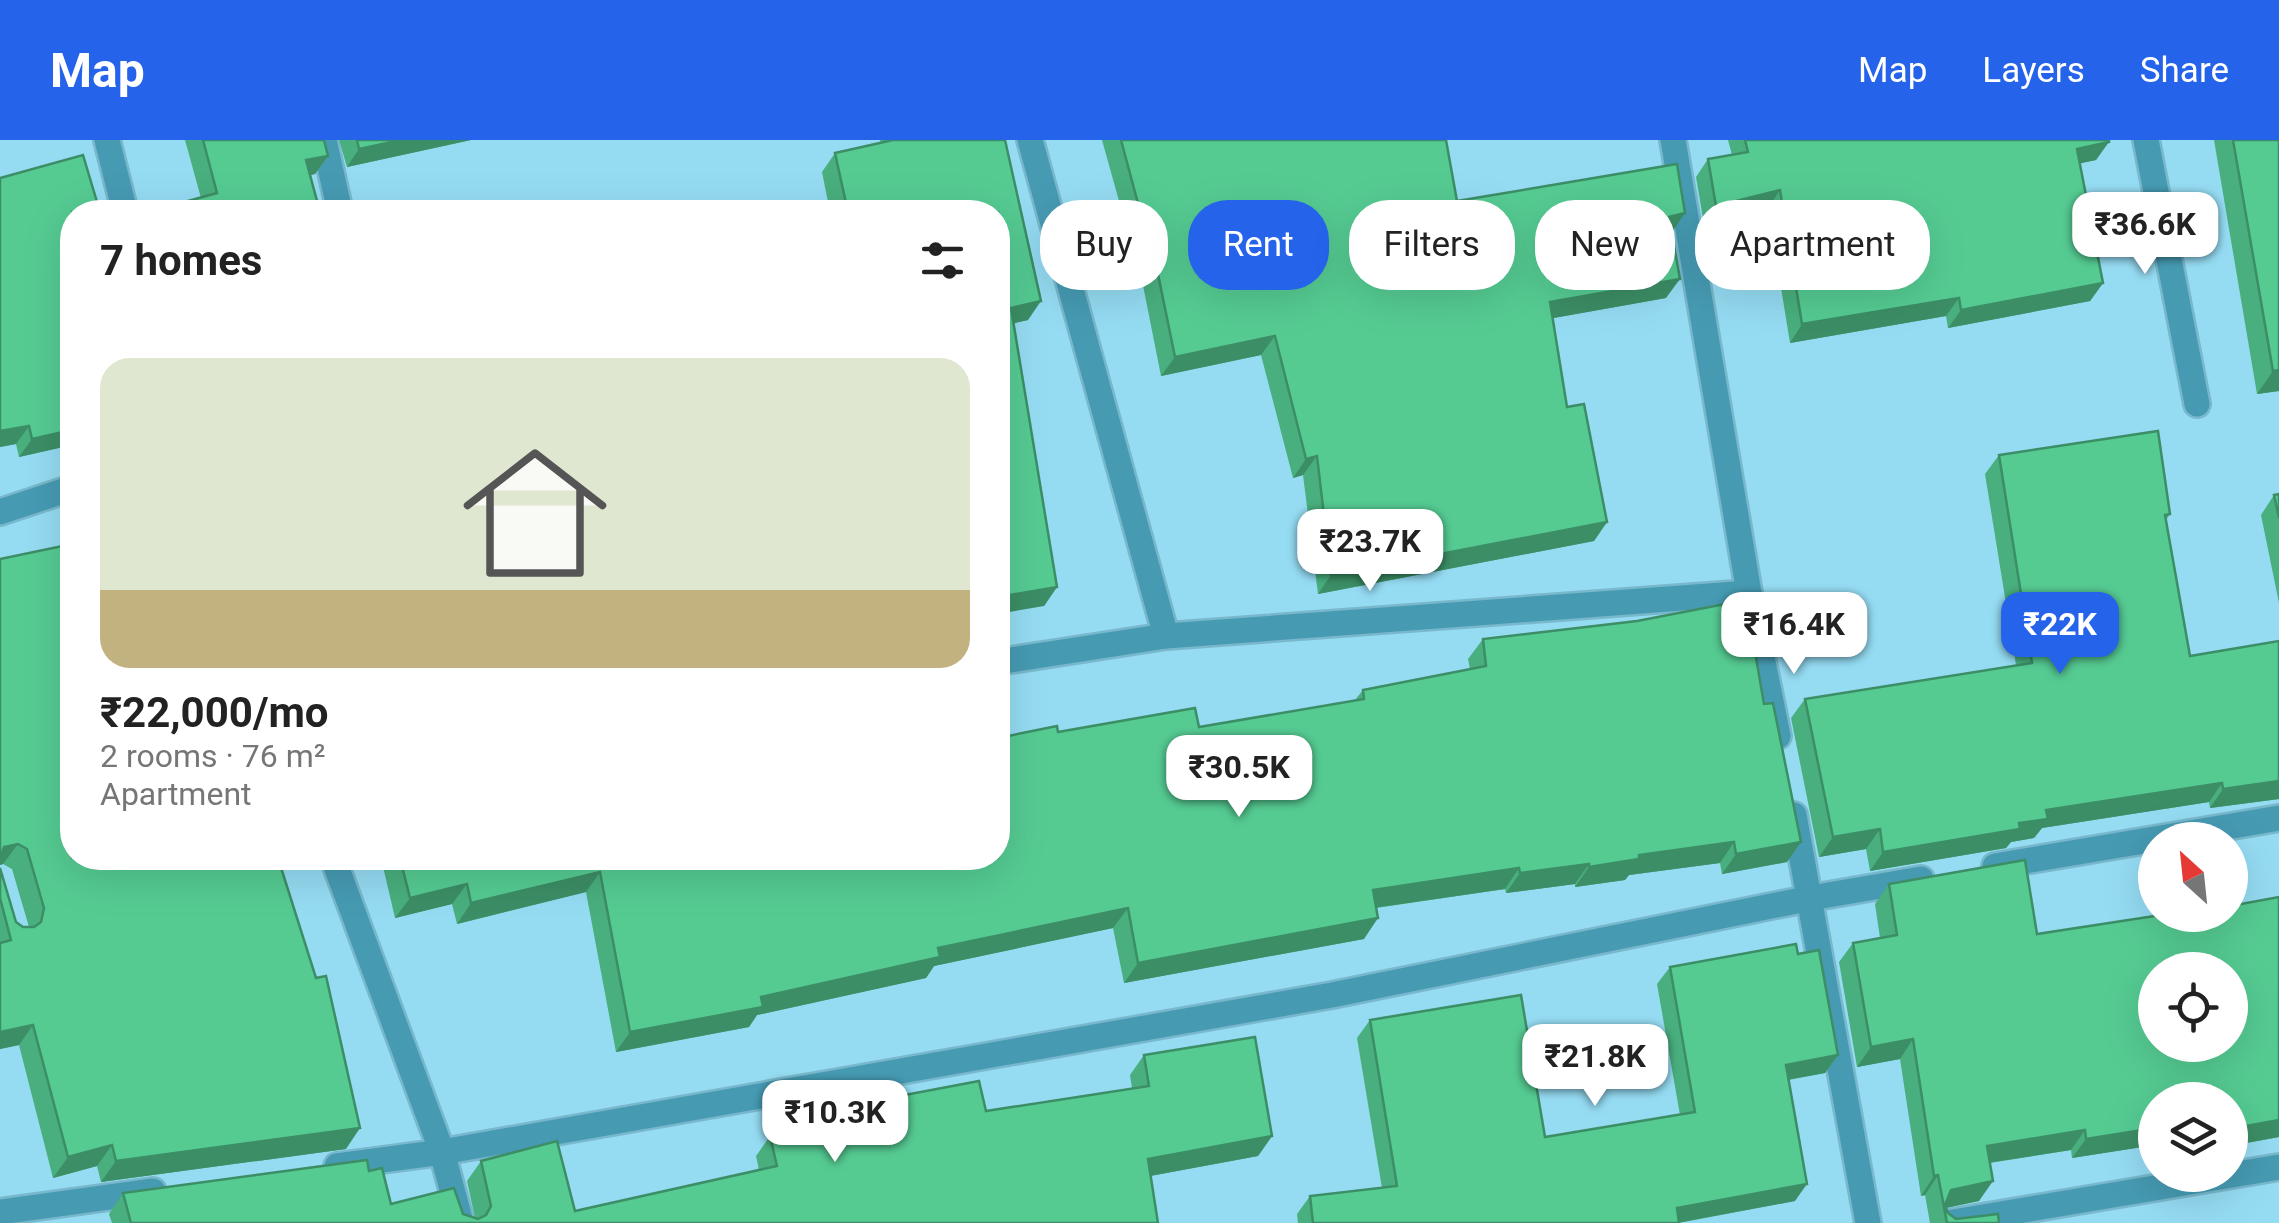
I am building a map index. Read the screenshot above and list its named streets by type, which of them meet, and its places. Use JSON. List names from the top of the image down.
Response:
{
  "north": "top left",
  "page": {
    "header": "Map",
    "nav": ["Map", "Layers", "Share"],
    "price": [
      "₹36.6K",
      "₹23.7K",
      "₹16.4K",
      "₹22K",
      "₹30.5K",
      "₹21.8K",
      "₹10.3K"
    ],
    "chip": [
      "Buy",
      "Rent",
      "Filters",
      "New",
      "Apartment"
    ],
    "heading": "7 homes",
    "list": [
      {
        "name": "₹22,000/mo",
        "note": "2 rooms · 76 m² · Apartment"
      }
    ]
  }
}
